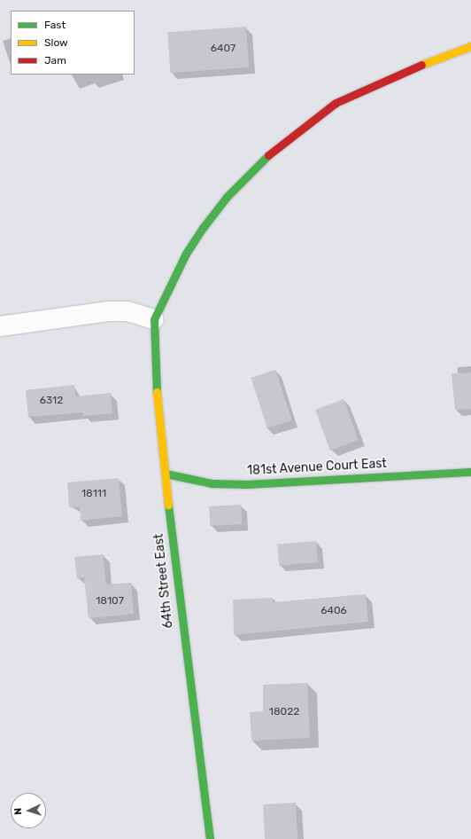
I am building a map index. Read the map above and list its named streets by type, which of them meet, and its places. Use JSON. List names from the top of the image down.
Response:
{
  "streets": {
    "street": ["181st Avenue Court East", "64th Street East"]
  },
  "crossings": [
    ["181st Avenue Court East", "64th Street East"]
  ],
  "house_numbers": [
    "6407",
    "6312",
    "18111",
    "18107",
    "6406",
    "18022"
  ],
  "legend": ["Fast", "Slow", "Jam"],
  "north": "left"
}
